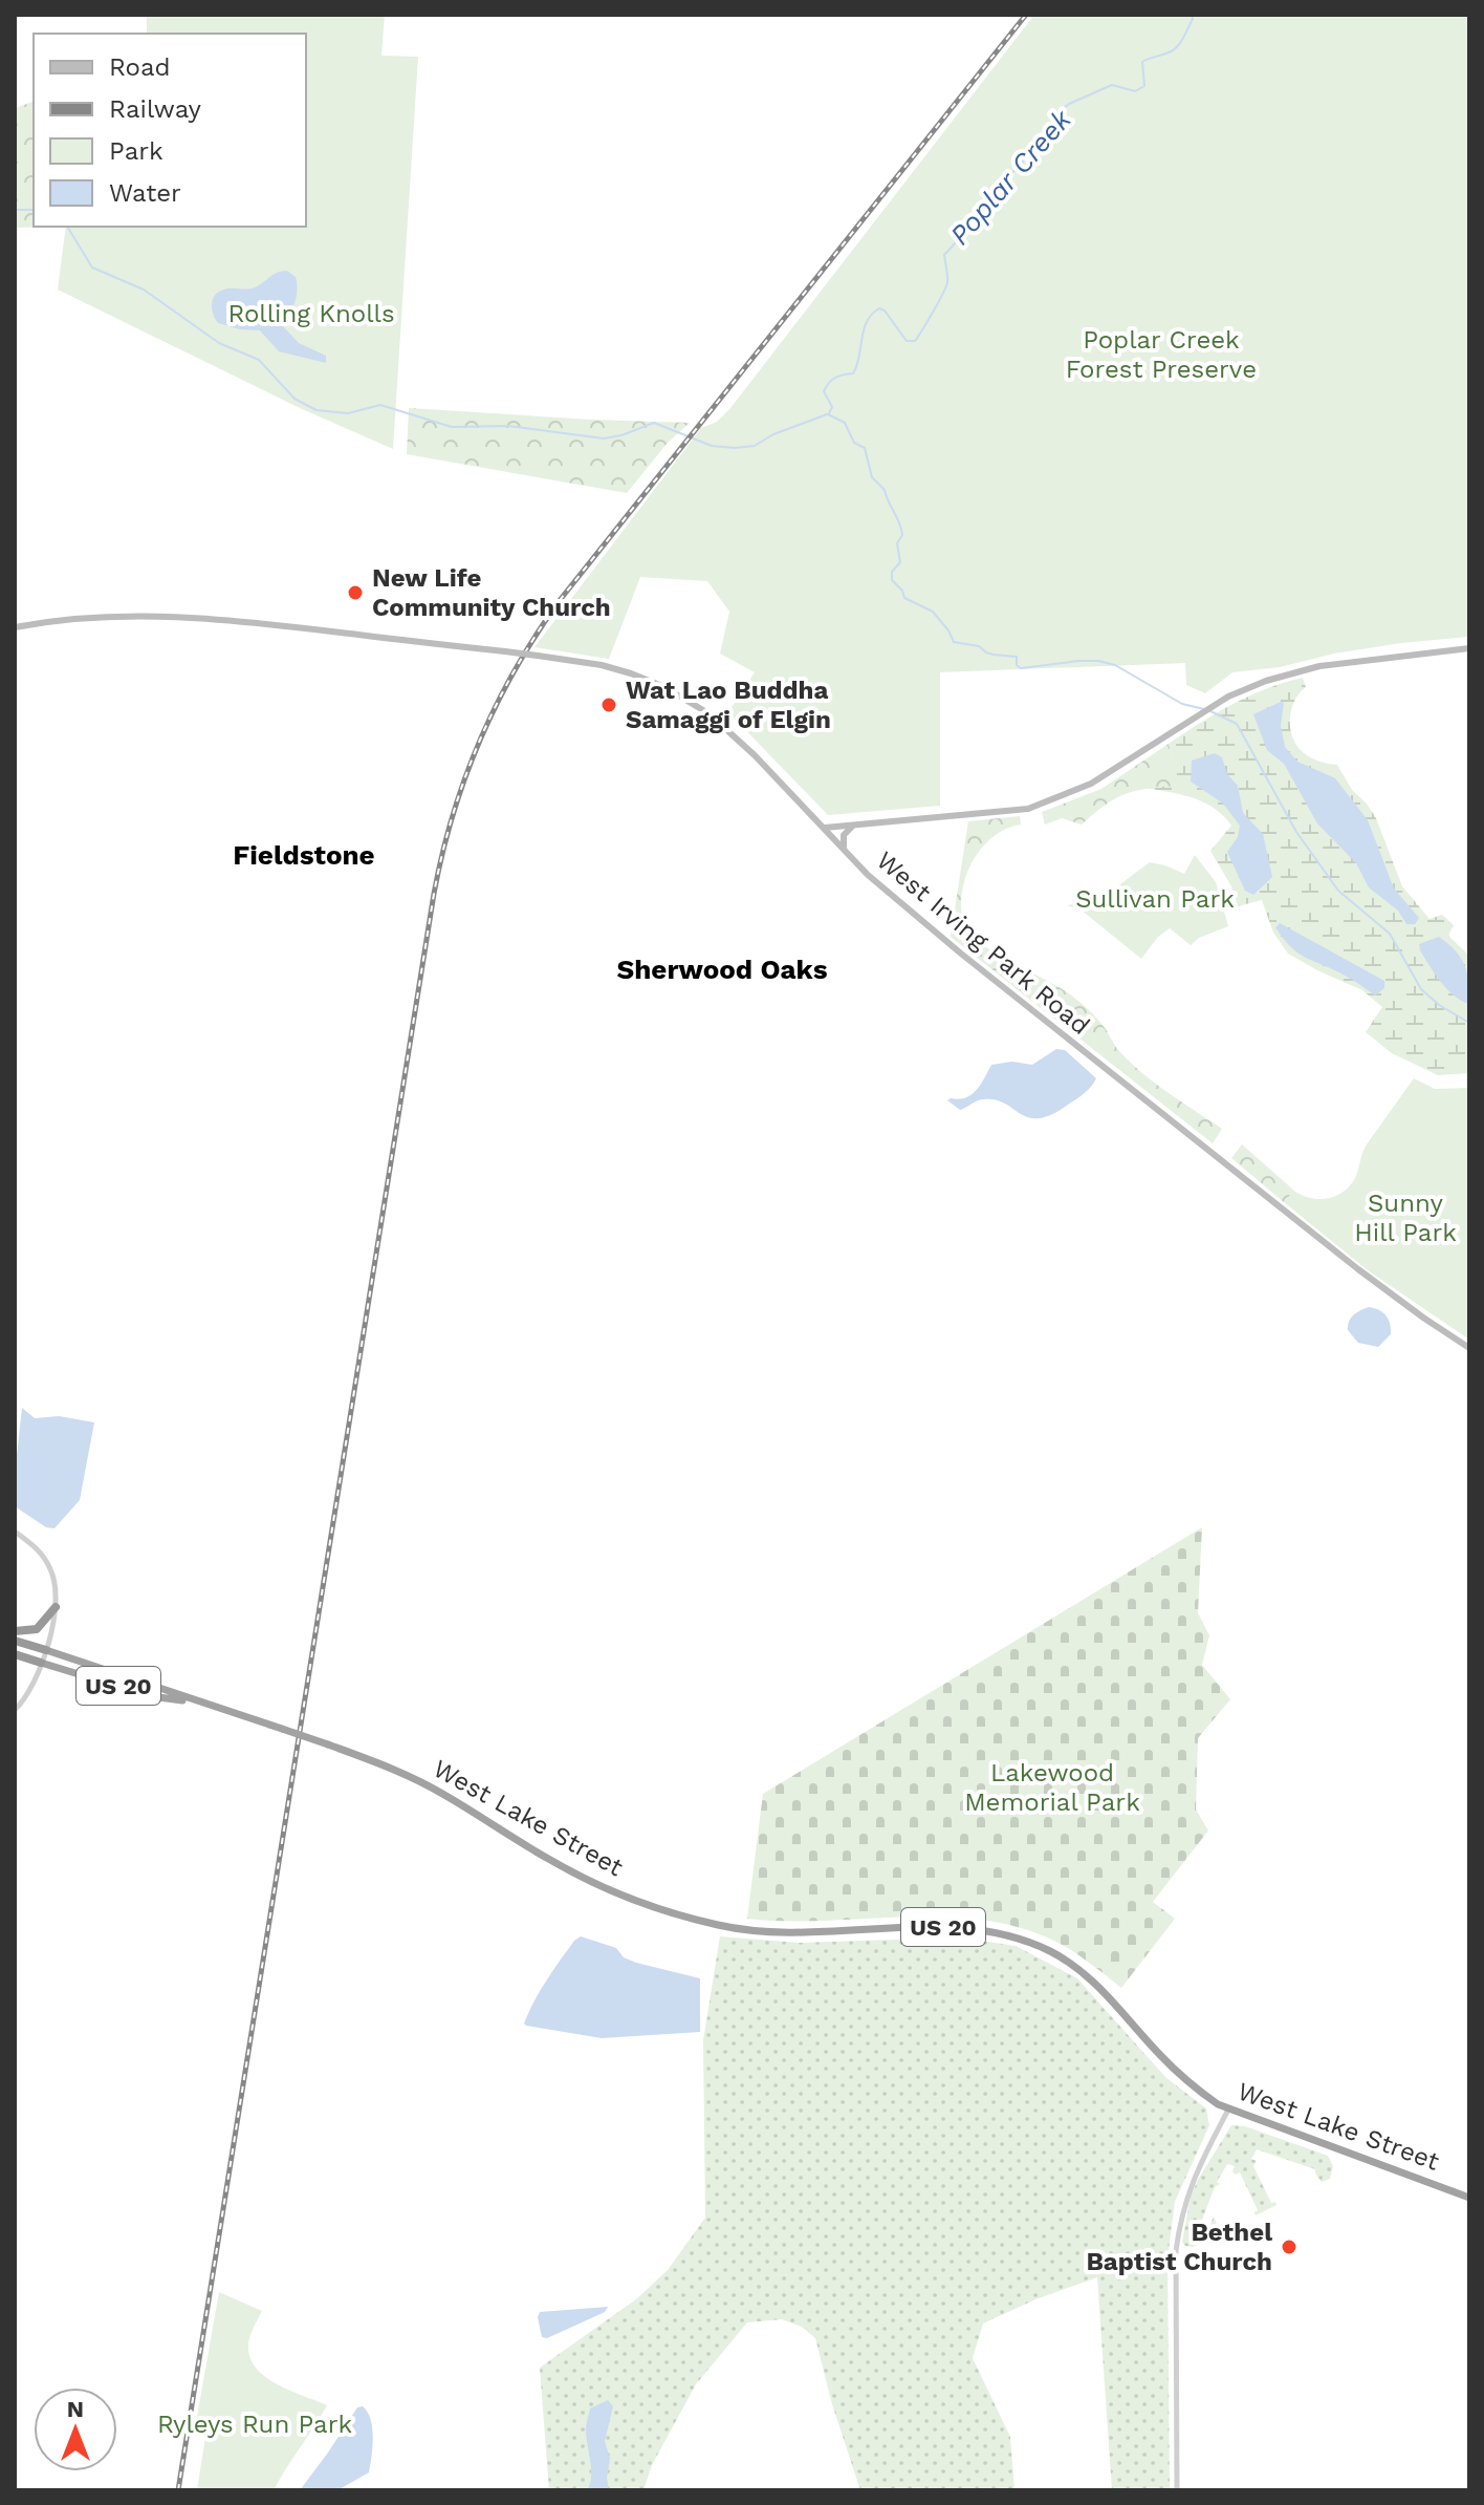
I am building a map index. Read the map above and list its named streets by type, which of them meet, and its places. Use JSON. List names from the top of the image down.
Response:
{
  "streets": {
    "highway": ["US 20", "West Lake Street"],
    "main road": ["West Irving Park Road"]
  },
  "crossings": [
    ["US 20", "West Lake Street"]
  ],
  "districts": ["Fieldstone", "Sherwood Oaks"],
  "water": ["Poplar Creek"],
  "parks": [
    "Rolling Knolls",
    "Poplar Creek Forest Preserve",
    "Sullivan Park",
    "Sunny Hill Park",
    "Lakewood Memorial Park",
    "Ryleys Run Park"
  ],
  "places": ["New Life Community Church", "Wat Lao Buddha Samaggi of Elgin", "Bethel Baptist Church"],
  "legend": [
    "Road",
    "Railway",
    "Park",
    "Water"
  ],
  "north": "top"
}
